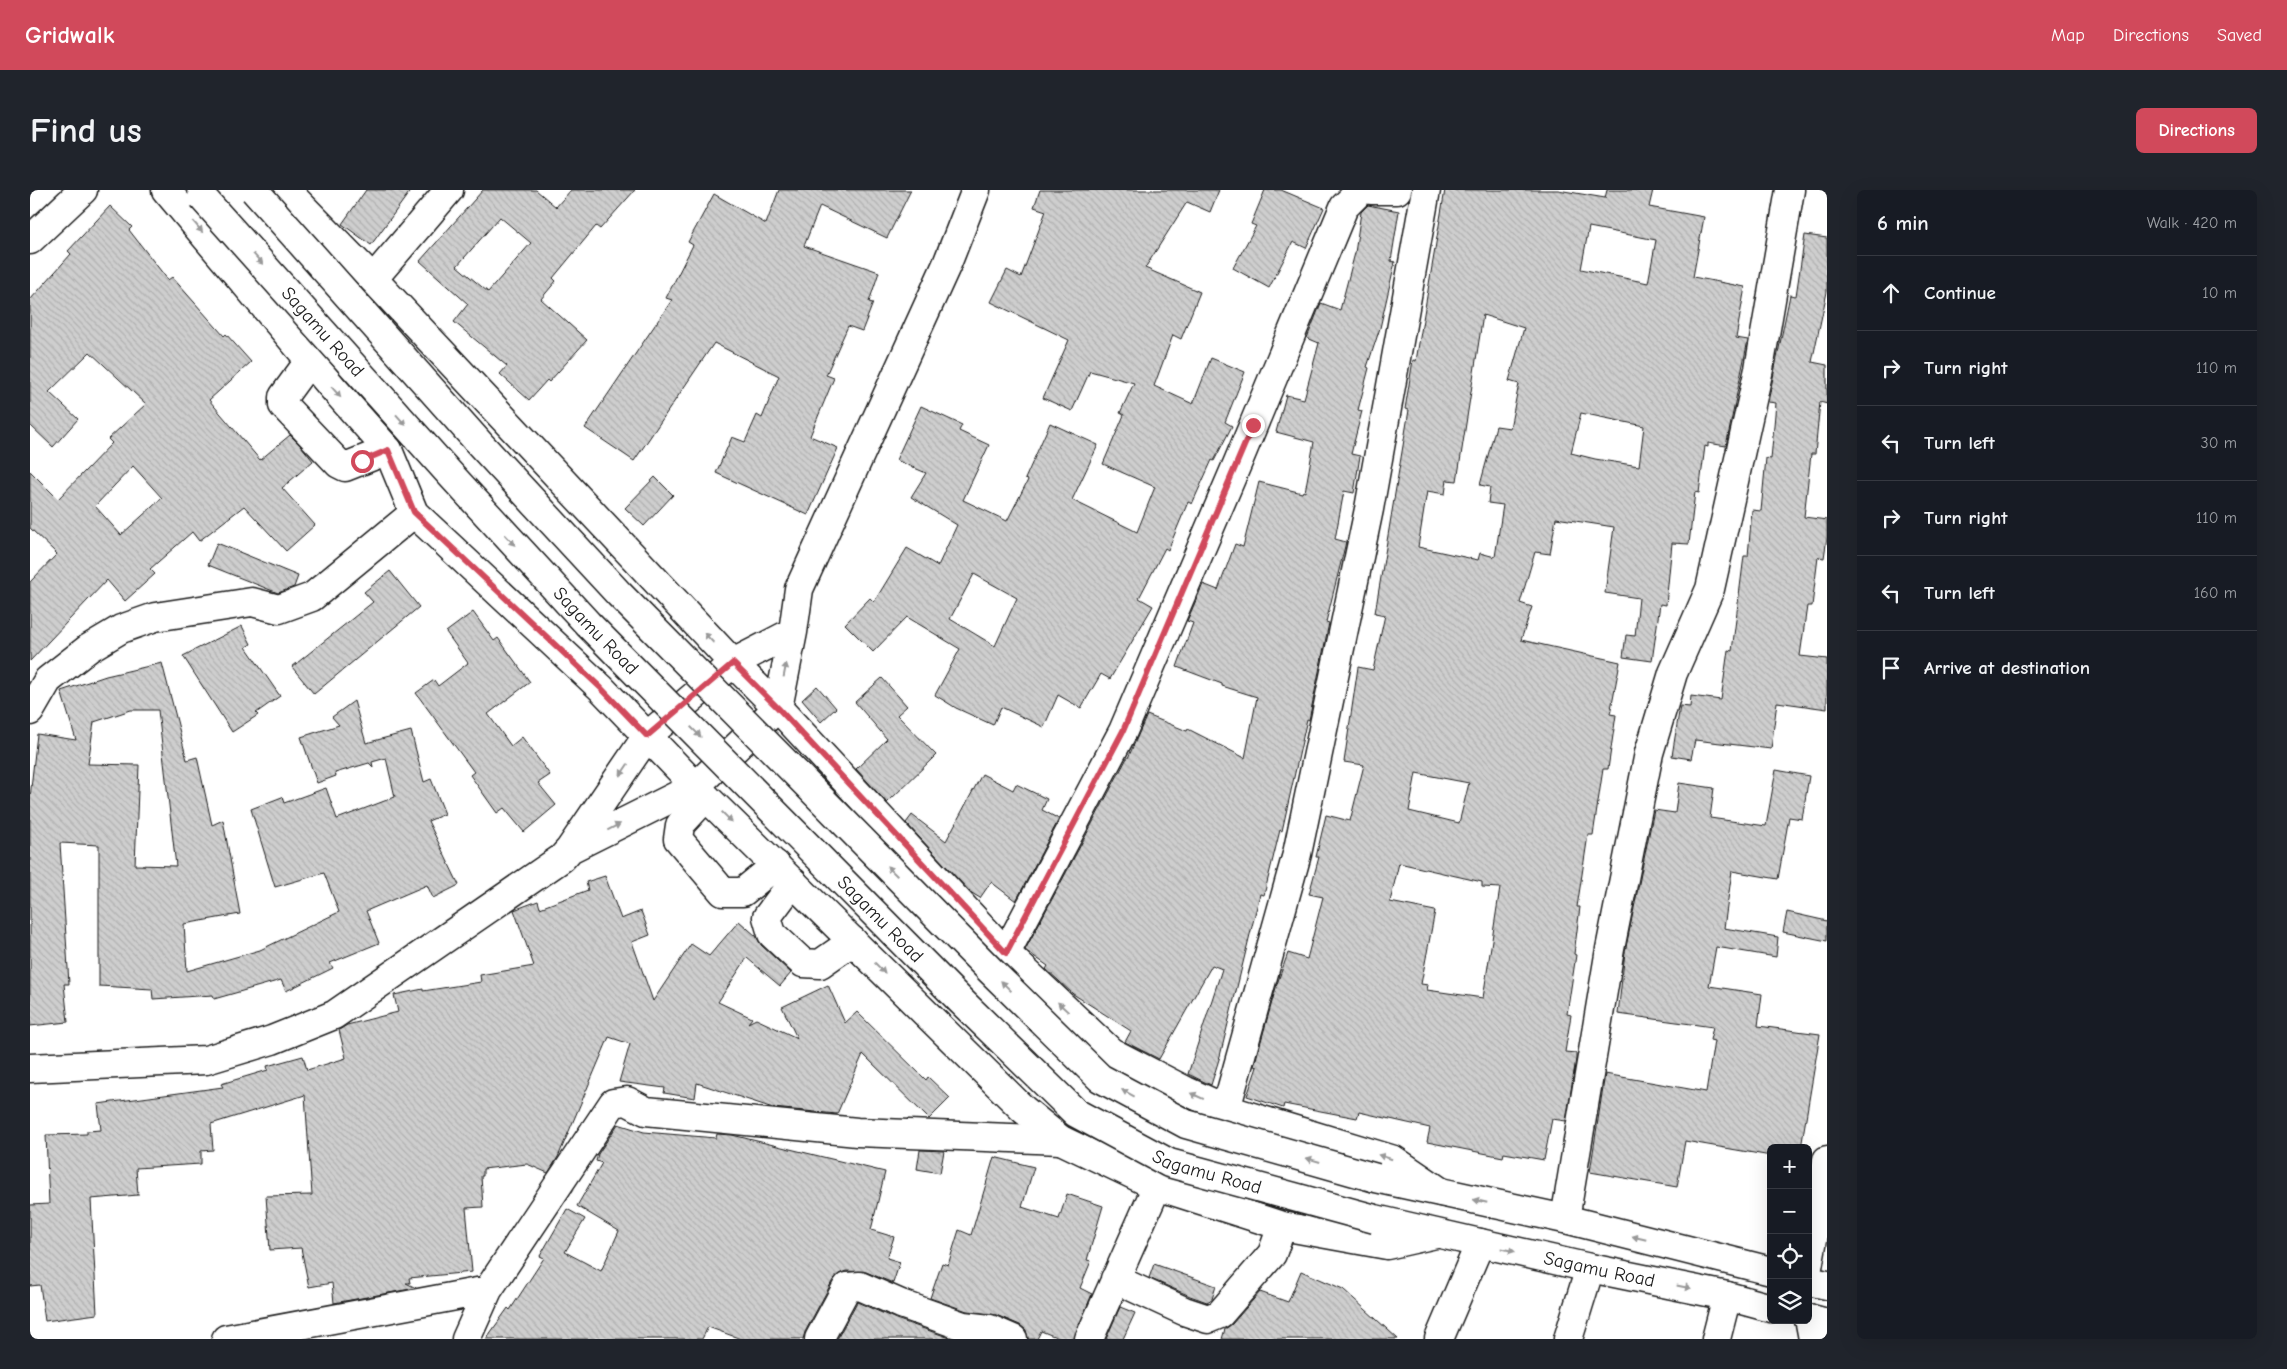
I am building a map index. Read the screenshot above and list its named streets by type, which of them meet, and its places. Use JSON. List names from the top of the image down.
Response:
{
  "streets": {
    "main road": ["Sagamu Road"]
  },
  "page": {
    "header": "Gridwalk",
    "nav": ["Map", "Directions", "Saved"],
    "buttons": "Directions",
    "title": "Find us",
    "heading": ["6 min", "Walk · 420 m"],
    "list": [
      ["Continue", "10 m"],
      ["Turn right", "110 m"],
      ["Turn left", "30 m"],
      ["Turn right", "110 m"],
      ["Turn left", "160 m"],
      "Arrive at destination"
    ],
    "map_buttons": ["+", "−"]
  }
}
